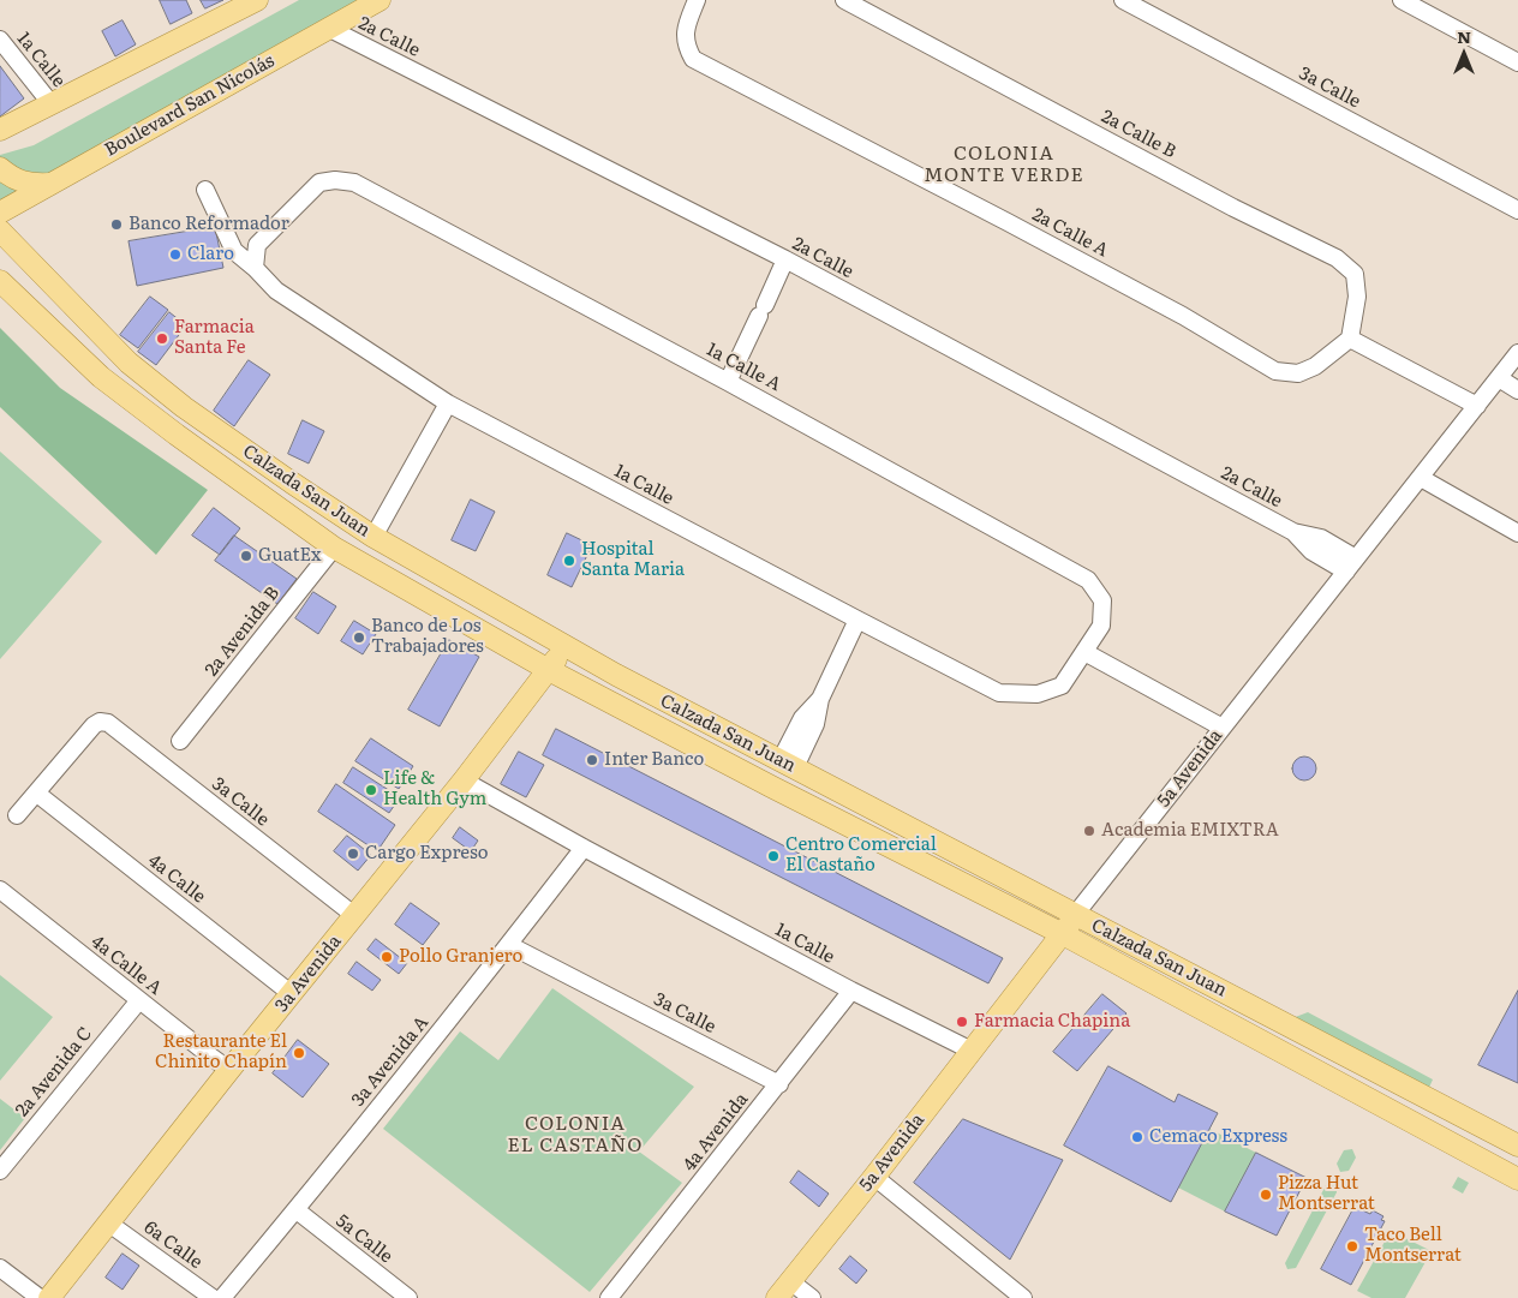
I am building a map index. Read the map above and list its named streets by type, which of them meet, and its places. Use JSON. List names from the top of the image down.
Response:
{
  "streets": {
    "main road": [
      "Boulevard San Nicolás",
      "Calzada San Juan",
      "5a Avenida",
      "3a Avenida"
    ],
    "street": [
      "2a Calle",
      "1a Calle",
      "3a Calle",
      "2a Calle B",
      "2a Calle A",
      "1a Calle A",
      "2a Avenida B",
      "4a Calle",
      "4a Calle A",
      "3a Avenida A",
      "2a Avenida C",
      "4a Avenida",
      "5a Calle",
      "6a Calle"
    ]
  },
  "crossings": [
    ["2a Calle", "Boulevard San Nicolás"],
    ["2a Calle", "5a Avenida"],
    ["1a Calle", "1a Calle A"],
    ["1a Calle", "5a Avenida"],
    ["1a Calle", "3a Avenida"],
    ["1a Calle", "3a Avenida A"],
    ["1a Calle", "4a Avenida"],
    ["3a Calle", "4a Calle"],
    ["3a Calle", "3a Avenida"],
    ["3a Calle", "3a Avenida A"],
    ["3a Calle", "4a Avenida"],
    ["2a Calle B", "2a Calle A"],
    ["Calzada San Juan", "2a Avenida B"],
    ["Calzada San Juan", "5a Avenida"],
    ["Calzada San Juan", "3a Avenida"],
    ["4a Calle", "3a Avenida"],
    ["4a Calle A", "3a Avenida"],
    ["4a Calle A", "2a Avenida C"],
    ["3a Avenida", "6a Calle"],
    ["3a Avenida A", "5a Calle"]
  ],
  "districts": ["COLONIA MONTE VERDE", "COLONIA EL CASTAÑO"],
  "places": [
    "Banco Reformador",
    "Claro",
    "Farmacia Santa Fe",
    "GuatEx",
    "Hospital Santa Maria",
    "Banco de Los Trabajadores",
    "Inter Banco",
    "Life & Health Gym",
    "Academia EMIXTRA",
    "Cargo Expreso",
    "Centro Comercial El Castaño",
    "Pollo Granjero",
    "Farmacia Chapina",
    "Restaurante El Chinito Chapín",
    "Cemaco Express",
    "Pizza Hut Montserrat",
    "Taco Bell Montserrat"
  ],
  "north": "top"
}
